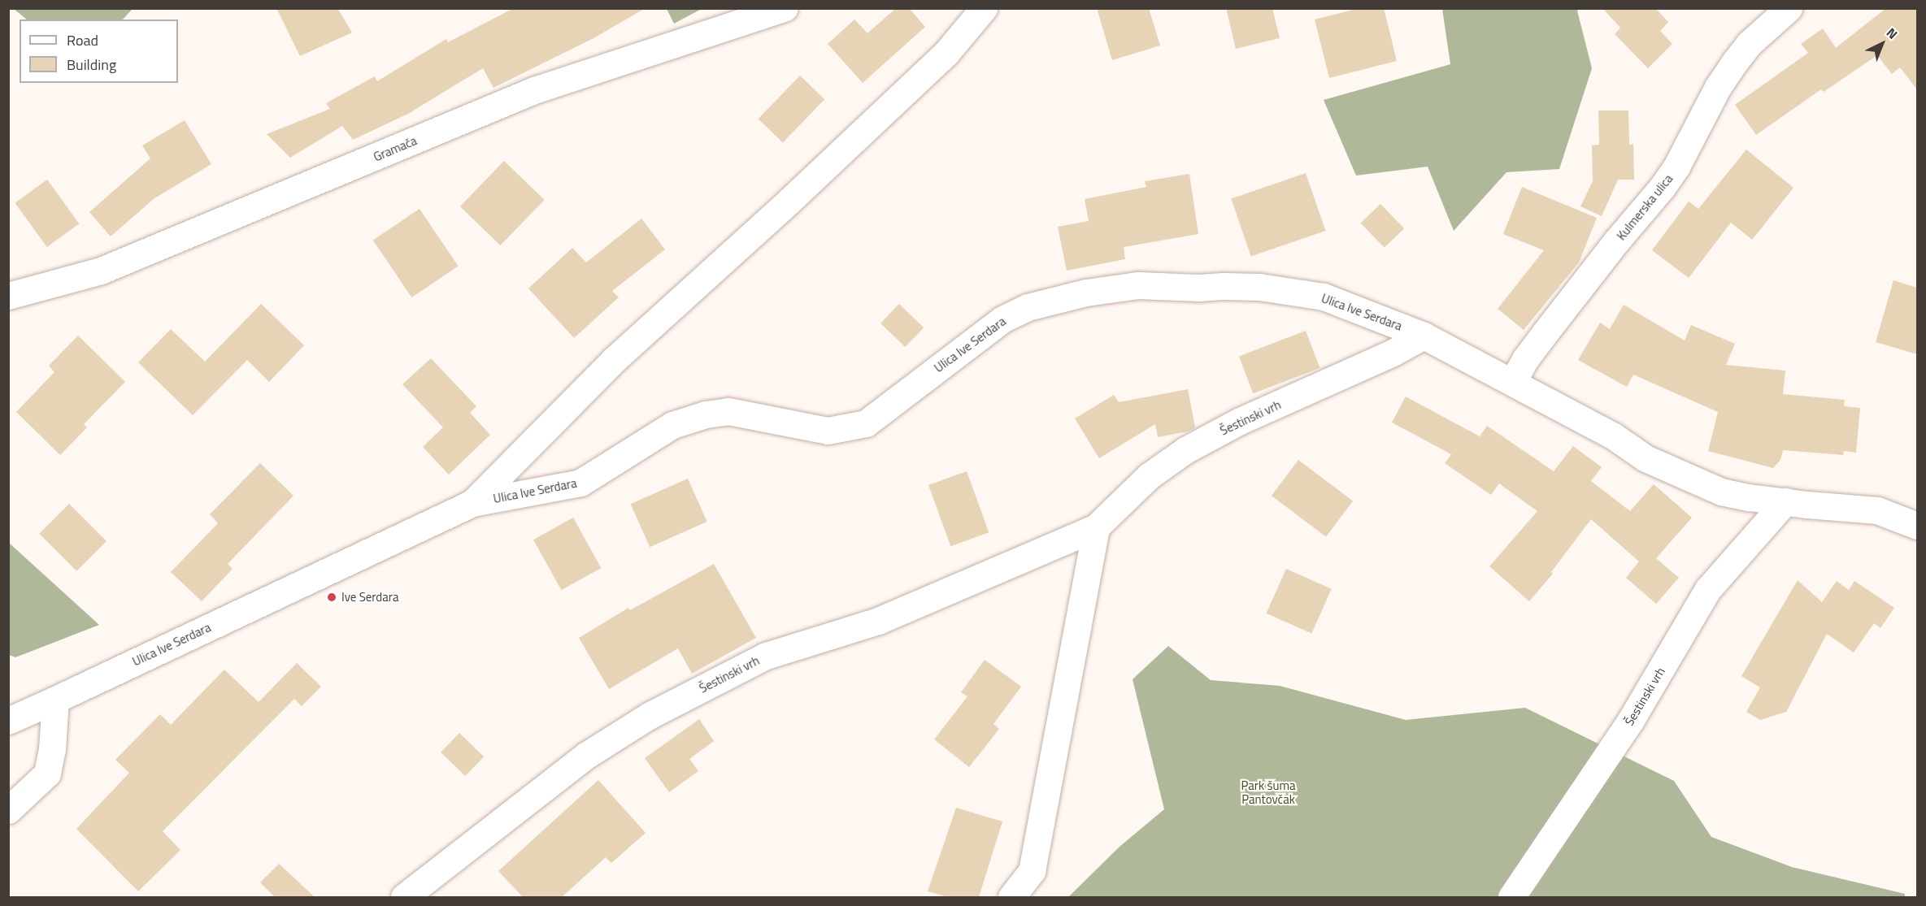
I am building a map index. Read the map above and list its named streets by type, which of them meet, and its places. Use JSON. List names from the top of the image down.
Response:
{
  "streets": {
    "street": [
      "Gramača",
      "Kulmerska ulica",
      "Ulica Ive Serdara",
      "Šestinski vrh"
    ]
  },
  "crossings": [
    ["Kulmerska ulica", "Ulica Ive Serdara"],
    ["Ulica Ive Serdara", "Šestinski vrh"]
  ],
  "parks": ["Park šuma Pantovčak"],
  "places": ["Ive Serdara"],
  "legend": ["Road", "Building"],
  "north": "top right"
}
